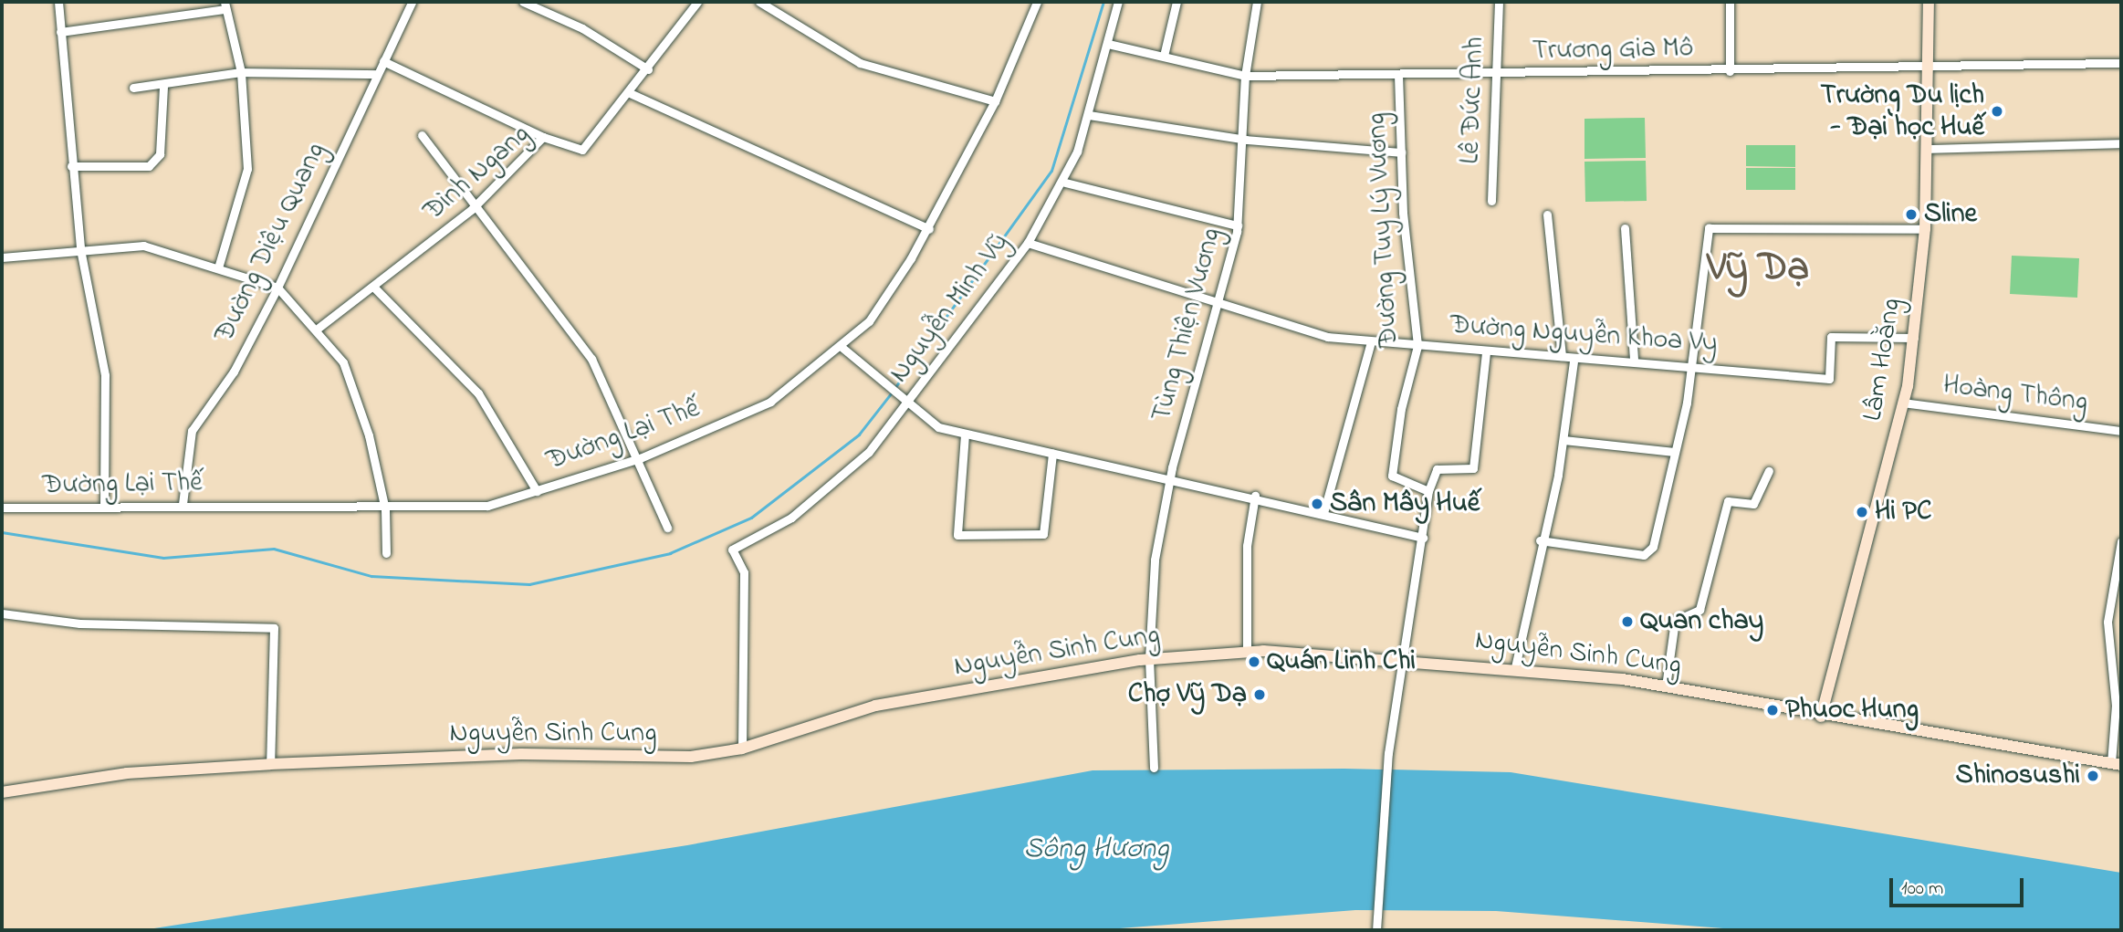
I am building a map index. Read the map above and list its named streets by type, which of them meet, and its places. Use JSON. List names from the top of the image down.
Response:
{
  "streets": {
    "main road": ["Lâm Hoằng", "Nguyễn Sinh Cung"],
    "street": [
      "Trương Gia Mô",
      "Lê Đức Anh",
      "Đình Ngang",
      "Đường Tuy Lý Vương",
      "Đường Diệu Quang",
      "Nguyễn Minh Vỹ",
      "Tùng Thiện Vương",
      "Đường Nguyễn Khoa Vy",
      "Hoàng Thông",
      "Đường Lại Thế"
    ]
  },
  "crossings": [
    ["Trương Gia Mô", "Lê Đức Anh"],
    ["Trương Gia Mô", "Đường Tuy Lý Vương"],
    ["Trương Gia Mô", "Nguyễn Minh Vỹ"],
    ["Trương Gia Mô", "Tùng Thiện Vương"],
    ["Trương Gia Mô", "Lâm Hoằng"],
    ["Đường Tuy Lý Vương", "Đường Nguyễn Khoa Vy"],
    ["Đường Diệu Quang", "Đường Lại Thế"],
    ["Nguyễn Minh Vỹ", "Đường Nguyễn Khoa Vy"],
    ["Nguyễn Minh Vỹ", "Nguyễn Sinh Cung"],
    ["Tùng Thiện Vương", "Đường Nguyễn Khoa Vy"],
    ["Tùng Thiện Vương", "Nguyễn Sinh Cung"],
    ["Đường Nguyễn Khoa Vy", "Lâm Hoằng"],
    ["Lâm Hoằng", "Hoàng Thông"],
    ["Lâm Hoằng", "Nguyễn Sinh Cung"]
  ],
  "districts": ["Vỹ Dạ"],
  "water": ["Sông Hương"],
  "places": [
    "Trường Du lịch - Đại học Huế",
    "Sline",
    "Sân Mây Huế",
    "Hi PC",
    "Quan chay",
    "Quán Linh Chi",
    "Chợ Vỹ Dạ",
    "Phuoc Hung",
    "Shinosushi"
  ],
  "scale_bar": "100 m"
}
